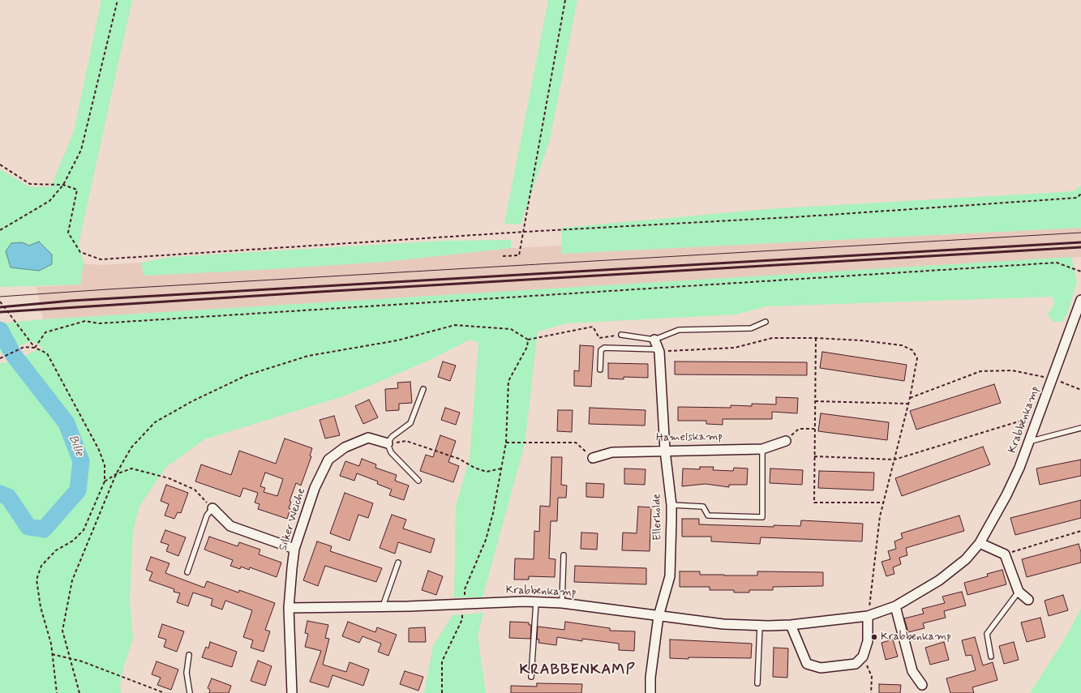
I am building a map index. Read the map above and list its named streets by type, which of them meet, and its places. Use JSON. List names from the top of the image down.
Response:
{
  "streets": {
    "street": [
      "Krabbenkamp",
      "Hamelskamp",
      "Ellerholde",
      "Silker Weiche"
    ]
  },
  "crossings": [
    ["Krabbenkamp", "Ellerholde"],
    ["Krabbenkamp", "Silker Weiche"],
    ["Hamelskamp", "Ellerholde"]
  ],
  "districts": ["KRABBENKAMP"],
  "water": ["Bille"],
  "places": ["Krabbenkamp"]
}
